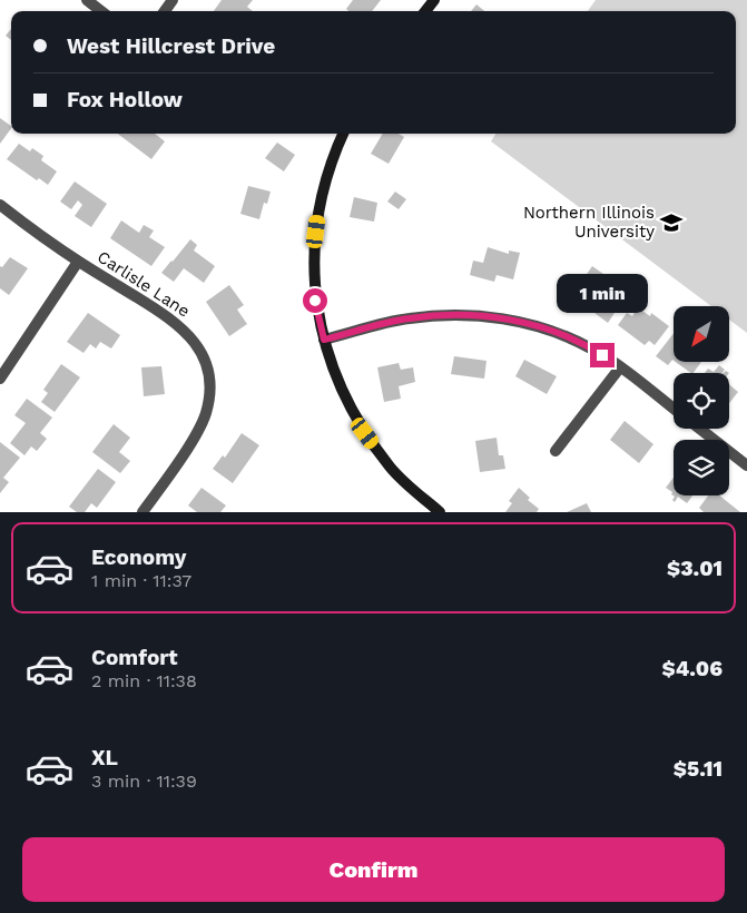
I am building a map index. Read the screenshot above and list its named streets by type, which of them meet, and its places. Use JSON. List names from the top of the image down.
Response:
{
  "streets": {
    "street": ["Carlisle Lane"]
  },
  "places": {
    "school or university": ["Northern Illinois University"]
  },
  "north": "bottom left",
  "page": {
    "banner": ["West Hillcrest Drive", "Fox Hollow"],
    "bubble": "1 min",
    "list": [
      {
        "name": "Economy",
        "note": "1 min · 11:37",
        "value": "$3.01"
      },
      {
        "name": "Comfort",
        "note": "2 min · 11:38",
        "value": "$4.06"
      },
      {
        "name": "XL",
        "note": "3 min · 11:39",
        "value": "$5.11"
      }
    ],
    "buttons": "Confirm"
  }
}
